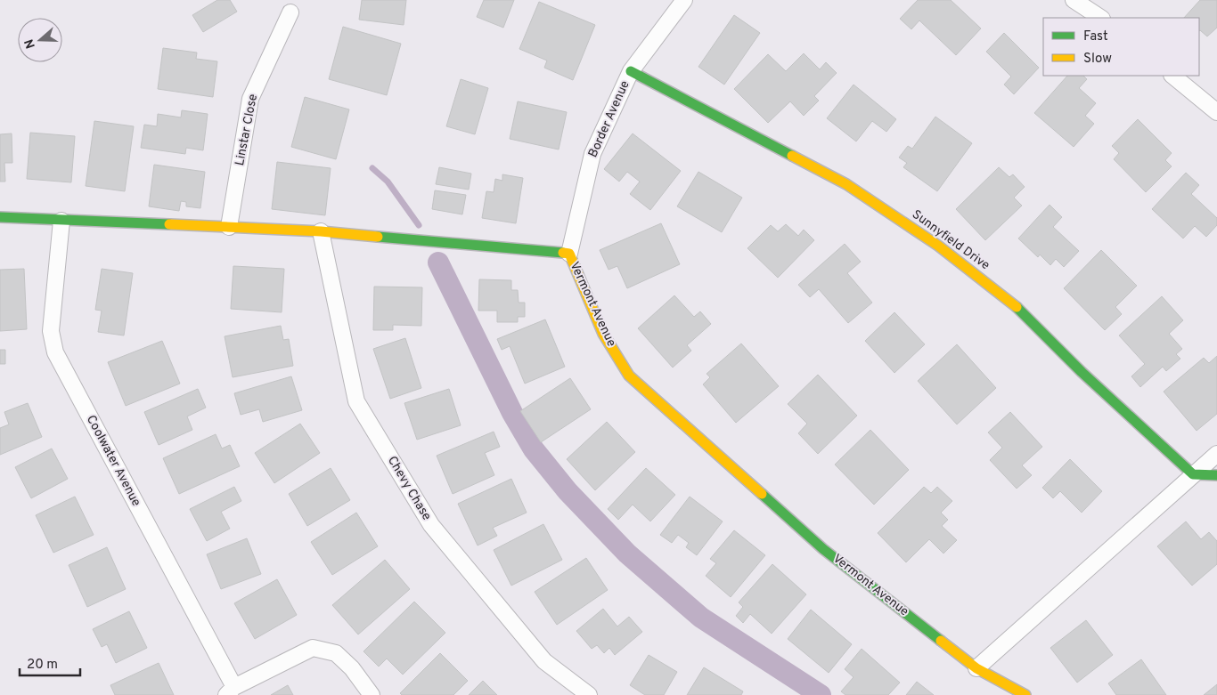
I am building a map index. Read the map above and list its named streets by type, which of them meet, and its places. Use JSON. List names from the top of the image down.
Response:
{
  "streets": {
    "street": [
      "Border Avenue",
      "Linstar Close",
      "Sunnyfield Drive",
      "Vermont Avenue",
      "Coolwater Avenue",
      "Chevy Chase"
    ]
  },
  "crossings": [
    ["Border Avenue", "Sunnyfield Drive"],
    ["Border Avenue", "Vermont Avenue"]
  ],
  "legend": ["Fast", "Slow"],
  "scale_bar": "20 m",
  "north": "left"
}
